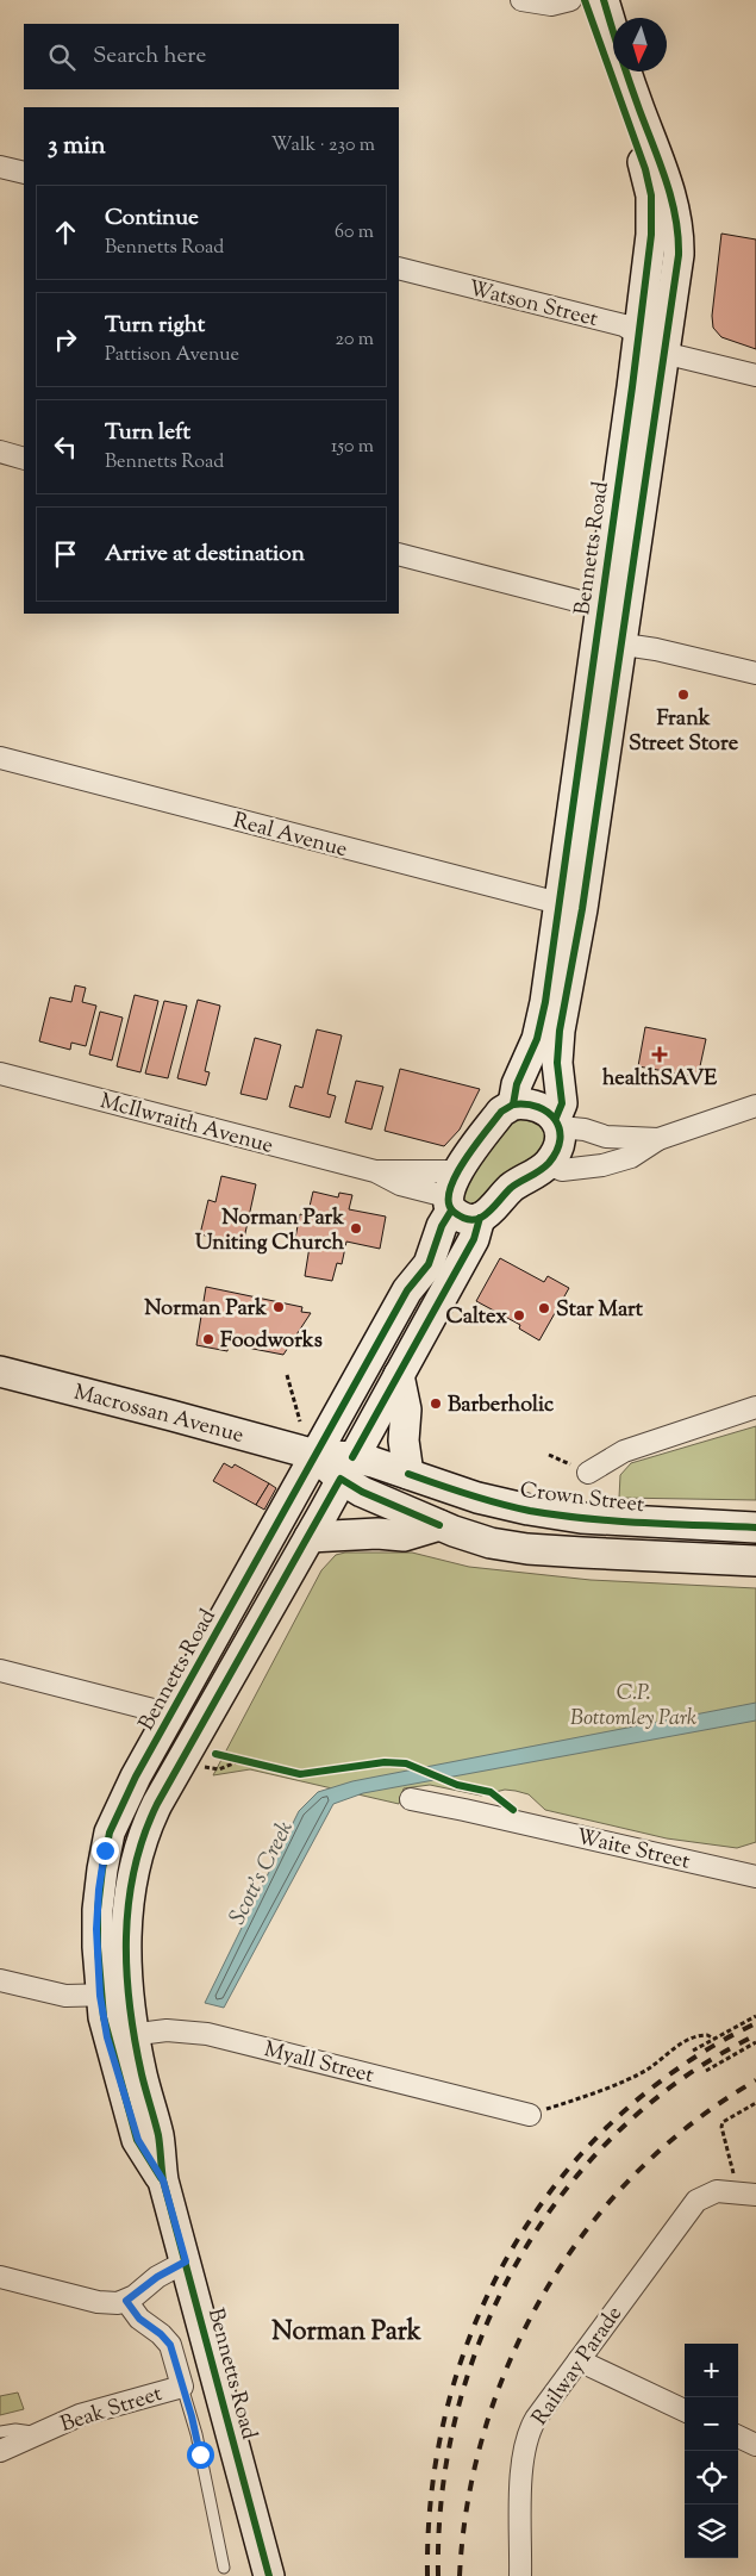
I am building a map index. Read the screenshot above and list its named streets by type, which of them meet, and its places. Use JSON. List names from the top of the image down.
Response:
{
  "streets": {
    "main road": ["Bennetts Road", "Macrossan Avenue", "Crown Street"],
    "street": [
      "Watson Street",
      "Real Avenue",
      "McIlwraith Avenue",
      "Waite Street",
      "Myall Street",
      "Railway Parade",
      "Beak Street"
    ]
  },
  "crossings": [
    ["Watson Street", "Bennetts Road"],
    ["Bennetts Road", "Real Avenue"],
    ["Bennetts Road", "McIlwraith Avenue"],
    ["Bennetts Road", "Macrossan Avenue"],
    ["Bennetts Road", "Crown Street"],
    ["Bennetts Road", "Myall Street"],
    ["Macrossan Avenue", "Crown Street"]
  ],
  "districts": ["Norman Park"],
  "water": ["Scott's Creek"],
  "parks": ["C.P. Bottomley Park"],
  "places": {
    "other": [
      "Frank Street Store",
      "Norman Park Uniting Church",
      "Norman Park",
      "Star Mart",
      "Caltex",
      "Foodworks",
      "Barberholic"
    ],
    "health": ["healthSAVE"]
  },
  "north": "bottom",
  "page": {
    "search": "Search here",
    "heading": ["3 min", "Walk · 230 m"],
    "list": [
      ["Continue", "Bennetts Road", "60 m"],
      ["Turn right", "Pattison Avenue", "20 m"],
      ["Turn left", "Bennetts Road", "150 m"],
      "Arrive at destination"
    ],
    "map_buttons": ["+", "−"]
  }
}
